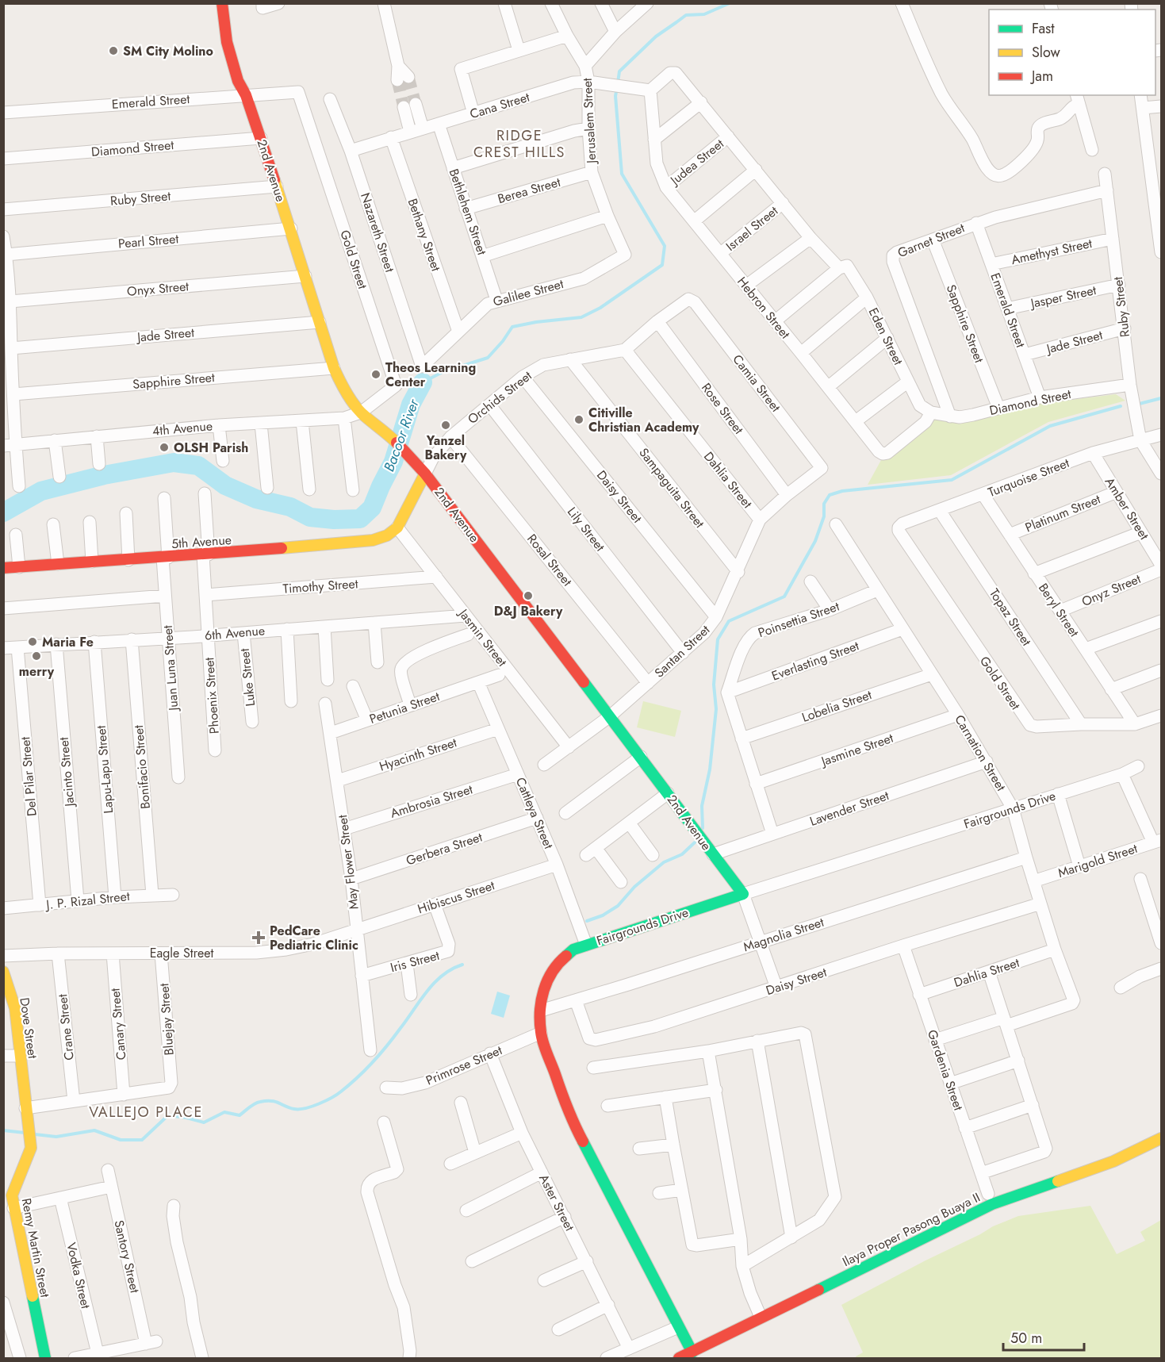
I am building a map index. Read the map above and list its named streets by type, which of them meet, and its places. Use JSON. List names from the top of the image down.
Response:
{
  "streets": {
    "street": [
      "Emerald Street",
      "Cana Street",
      "Jerusalem Street",
      "Diamond Street",
      "Judea Street",
      "2nd Avenue",
      "Berea Street",
      "Ruby Street",
      "Bethlehem Street",
      "Israel Street",
      "Nazareth Street",
      "Bethany Street",
      "Garnet Street",
      "Pearl Street",
      "Amethyst Street",
      "Gold Street",
      "Onyx Street",
      "Galilee Street",
      "Jasper Street",
      "Hebron Street",
      "Sapphire Street",
      "Jade Street",
      "Eden Street",
      "Camia Street",
      "Orchids Street",
      "Rose Street",
      "4th Avenue",
      "Turquoise Street",
      "Dahlia Street",
      "Sampaguita Street",
      "Daisy Street",
      "Amber Street",
      "Platinum Street",
      "Lily Street",
      "5th Avenue",
      "Rosal Street",
      "Timothy Street",
      "Onyz Street",
      "Beryl Street",
      "Topaz Street",
      "Poinsettia Street",
      "6th Avenue",
      "Jasmin Street",
      "Santan Street",
      "Everlasting Street",
      "Juan Luna Street",
      "Luke Street",
      "Phoenix Street",
      "Lobelia Street",
      "Petunia Street",
      "Jasmine Street",
      "Carnation Street",
      "Hyacinth Street",
      "Bonifacio Street",
      "Lapu-Lapu Street",
      "Jacinto Street",
      "Del Pilar Street",
      "Ambrosia Street",
      "Lavender Street",
      "Fairgrounds Drive",
      "Cattleya Street",
      "Gerbera Street",
      "Marigold Street",
      "May Flower Street",
      "Hibiscus Street",
      "J. P. Rizal Street",
      "Magnolia Street",
      "Eagle Street",
      "Iris Street",
      "Bluejay Street",
      "Canary Street",
      "Crane Street",
      "Dove Street",
      "Primrose Street",
      "Gardenia Street",
      "Aster Street",
      "Ilaya Proper Pasong Buaya II",
      "Remy Martin Street",
      "Santory Street",
      "Vodka Street"
    ]
  },
  "crossings": [
    ["Emerald Street", "Diamond Street"],
    ["Emerald Street", "2nd Avenue"],
    ["Emerald Street", "Garnet Street"],
    ["Emerald Street", "Amethyst Street"],
    ["Emerald Street", "Gold Street"],
    ["Emerald Street", "Jasper Street"],
    ["Emerald Street", "Jade Street"],
    ["Cana Street", "Jerusalem Street"],
    ["Cana Street", "Bethlehem Street"],
    ["Cana Street", "Nazareth Street"],
    ["Cana Street", "Bethany Street"],
    ["Cana Street", "Hebron Street"],
    ["Jerusalem Street", "Berea Street"],
    ["Jerusalem Street", "Galilee Street"],
    ["Diamond Street", "2nd Avenue"],
    ["Diamond Street", "Ruby Street"],
    ["Diamond Street", "Garnet Street"],
    ["Diamond Street", "Hebron Street"],
    ["Diamond Street", "Sapphire Street"],
    ["Diamond Street", "Eden Street"],
    ["Judea Street", "Hebron Street"],
    ["2nd Avenue", "Ruby Street"],
    ["2nd Avenue", "Pearl Street"],
    ["2nd Avenue", "Gold Street"],
    ["2nd Avenue", "Onyx Street"],
    ["2nd Avenue", "Sapphire Street"],
    ["2nd Avenue", "Jade Street"],
    ["2nd Avenue", "Orchids Street"],
    ["2nd Avenue", "4th Avenue"],
    ["2nd Avenue", "Daisy Street"],
    ["2nd Avenue", "Santan Street"],
    ["2nd Avenue", "Lavender Street"],
    ["2nd Avenue", "Fairgrounds Drive"],
    ["2nd Avenue", "Magnolia Street"],
    ["Berea Street", "Bethlehem Street"],
    ["Ruby Street", "Garnet Street"],
    ["Ruby Street", "Amethyst Street"],
    ["Ruby Street", "Jasper Street"],
    ["Ruby Street", "Jade Street"],
    ["Ruby Street", "Turquoise Street"],
    ["Bethlehem Street", "Galilee Street"],
    ["Israel Street", "Hebron Street"],
    ["Nazareth Street", "Galilee Street"],
    ["Bethany Street", "Galilee Street"],
    ["Garnet Street", "Sapphire Street"],
    ["Gold Street", "4th Avenue"],
    ["Gold Street", "Turquoise Street"],
    ["Gold Street", "Beryl Street"],
    ["Gold Street", "Topaz Street"],
    ["Hebron Street", "Eden Street"],
    ["Camia Street", "Rose Street"],
    ["Camia Street", "Santan Street"],
    ["Orchids Street", "Dahlia Street"],
    ["Orchids Street", "Sampaguita Street"],
    ["Orchids Street", "Daisy Street"],
    ["Orchids Street", "Lily Street"],
    ["Orchids Street", "Rosal Street"],
    ["Rose Street", "Santan Street"],
    ["Turquoise Street", "Amber Street"],
    ["Turquoise Street", "Beryl Street"],
    ["Turquoise Street", "Topaz Street"],
    ["Dahlia Street", "Santan Street"],
    ["Dahlia Street", "Carnation Street"],
    ["Dahlia Street", "Gardenia Street"],
    ["Sampaguita Street", "Santan Street"],
    ["Daisy Street", "Santan Street"],
    ["Daisy Street", "Carnation Street"],
    ["Daisy Street", "Magnolia Street"],
    ["Daisy Street", "Gardenia Street"],
    ["Amber Street", "Platinum Street"],
    ["Platinum Street", "Beryl Street"],
    ["Lily Street", "Santan Street"],
    ["5th Avenue", "Jasmin Street"],
    ["5th Avenue", "Juan Luna Street"],
    ["5th Avenue", "Phoenix Street"],
    ["Rosal Street", "Santan Street"],
    ["Timothy Street", "Jasmin Street"],
    ["Timothy Street", "Phoenix Street"],
    ["Onyz Street", "Beryl Street"],
    ["Poinsettia Street", "Everlasting Street"],
    ["Poinsettia Street", "Carnation Street"],
    ["6th Avenue", "Jasmin Street"],
    ["6th Avenue", "Juan Luna Street"],
    ["6th Avenue", "Luke Street"],
    ["6th Avenue", "Phoenix Street"],
    ["6th Avenue", "Bonifacio Street"],
    ["6th Avenue", "Lapu-Lapu Street"],
    ["6th Avenue", "Jacinto Street"],
    ["6th Avenue", "Del Pilar Street"],
    ["Jasmin Street", "Santan Street"],
    ["Everlasting Street", "Carnation Street"],
    ["Lobelia Street", "Carnation Street"],
    ["Petunia Street", "Cattleya Street"],
    ["Petunia Street", "May Flower Street"],
    ["Jasmine Street", "Carnation Street"],
    ["Carnation Street", "Lavender Street"],
    ["Carnation Street", "Fairgrounds Drive"],
    ["Carnation Street", "Marigold Street"],
    ["Carnation Street", "Magnolia Street"],
    ["Hyacinth Street", "Cattleya Street"],
    ["Hyacinth Street", "May Flower Street"],
    ["Bonifacio Street", "J. P. Rizal Street"],
    ["Lapu-Lapu Street", "J. P. Rizal Street"],
    ["Jacinto Street", "J. P. Rizal Street"],
    ["Del Pilar Street", "J. P. Rizal Street"],
    ["Ambrosia Street", "Cattleya Street"],
    ["Ambrosia Street", "May Flower Street"],
    ["Fairgrounds Drive", "Cattleya Street"],
    ["Fairgrounds Drive", "Magnolia Street"],
    ["Fairgrounds Drive", "Primrose Street"],
    ["Fairgrounds Drive", "Ilaya Proper Pasong Buaya II"],
    ["Cattleya Street", "Gerbera Street"],
    ["Cattleya Street", "Hibiscus Street"],
    ["Gerbera Street", "May Flower Street"],
    ["May Flower Street", "Hibiscus Street"],
    ["May Flower Street", "Eagle Street"],
    ["May Flower Street", "Iris Street"],
    ["Hibiscus Street", "Eagle Street"],
    ["Hibiscus Street", "Iris Street"],
    ["Eagle Street", "Bluejay Street"],
    ["Eagle Street", "Canary Street"],
    ["Eagle Street", "Crane Street"],
    ["Bluejay Street", "Canary Street"],
    ["Dove Street", "Remy Martin Street"],
    ["Primrose Street", "Aster Street"],
    ["Santory Street", "Vodka Street"]
  ],
  "districts": ["RIDGE CREST HILLS", "VALLEJO PLACE"],
  "water": ["Bacoor River"],
  "places": {
    "other": [
      "SM City Molino",
      "Theos Learning Center",
      "Citiville Christian Academy",
      "Yanzel Bakery",
      "OLSH Parish",
      "D&J Bakery",
      "Maria Fe",
      "merry"
    ],
    "health": ["PedCare Pediatric Clinic"]
  },
  "legend": ["Fast", "Slow", "Jam"],
  "scale_bar": "50 m"
}
